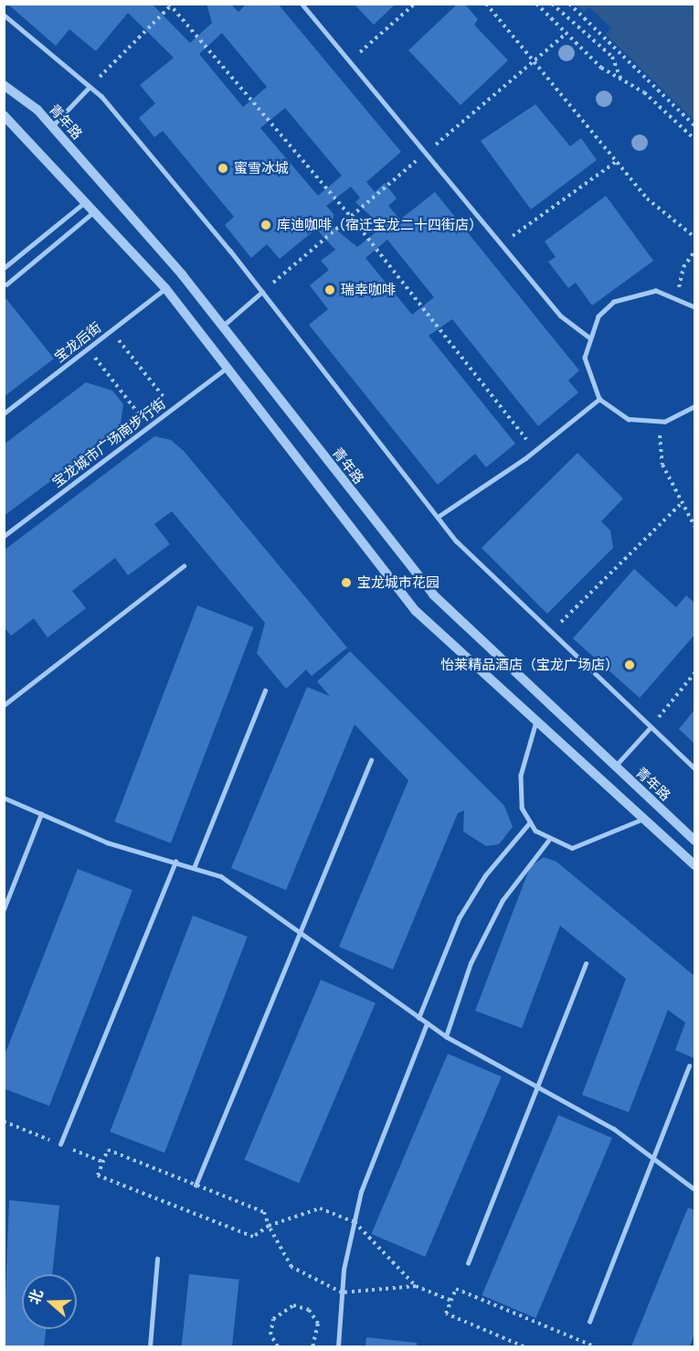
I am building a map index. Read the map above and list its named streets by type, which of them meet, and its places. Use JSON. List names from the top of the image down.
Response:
{
  "streets": {
    "street": ["青年路", "宝龙后街", "宝龙城市广场南步行街"]
  },
  "places": [
    "蜜雪冰城",
    "库迪咖啡（宿迁宝龙二十四街店）",
    "瑞幸咖啡",
    "宝龙城市花园",
    "怡莱精品酒店（宝龙广场店）"
  ],
  "north": "left"
}
